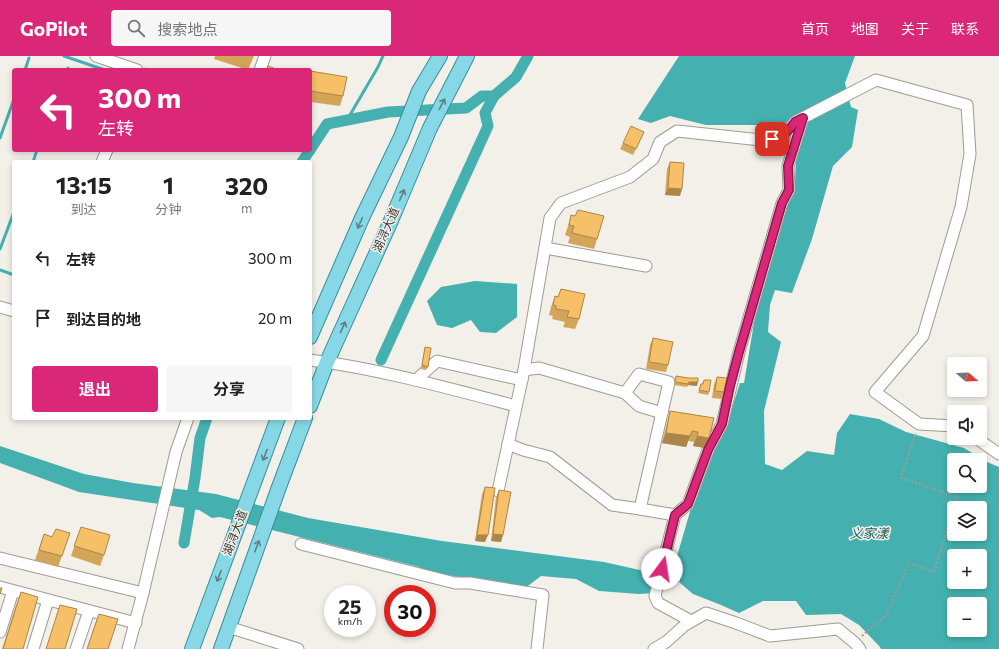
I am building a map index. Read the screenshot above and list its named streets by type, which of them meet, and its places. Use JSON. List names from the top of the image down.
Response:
{
  "streets": {
    "main road": ["湖浔大道"]
  },
  "water": ["义家漾"],
  "north": "right",
  "page": {
    "header": "GoPilot",
    "search": "搜索地点",
    "nav": [
      "首页",
      "地图",
      "关于",
      "联系"
    ],
    "turn": ["300 m", "左转"],
    "eta": [
      "13:15",
      "到达",
      "1",
      "分钟",
      "320",
      "m"
    ],
    "list": [
      {
        "name": "左转",
        "value": "300 m"
      },
      {
        "name": "到达目的地",
        "value": "20 m"
      }
    ],
    "map_buttons": ["+", "−"],
    "buttons": ["退出", "分享"],
    "speed": "25 km/h",
    "limit": "30"
  }
}
